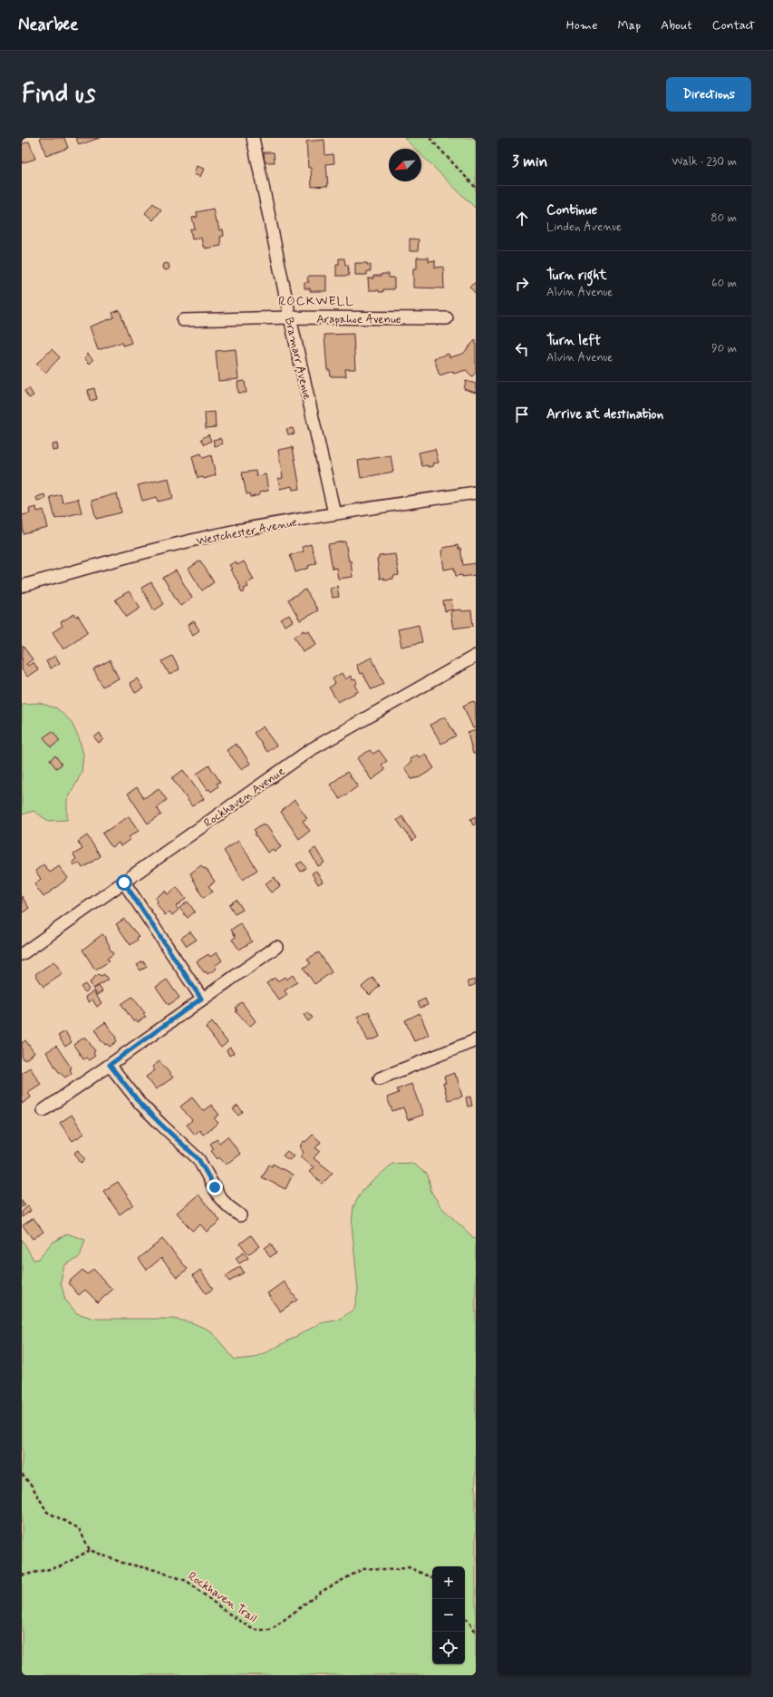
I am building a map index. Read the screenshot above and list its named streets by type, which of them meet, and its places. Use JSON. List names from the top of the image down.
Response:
{
  "streets": {
    "street": [
      "Arapahoe Avenue",
      "Bramarr Avenue",
      "Westchester Avenue",
      "Rockhaven Avenue"
    ],
    "path": ["Rockhaven Trail"]
  },
  "crossings": [
    ["Arapahoe Avenue", "Bramarr Avenue"],
    ["Bramarr Avenue", "Westchester Avenue"]
  ],
  "districts": ["ROCKWELL"],
  "north": "bottom left",
  "page": {
    "header": "Nearbee",
    "nav": [
      "Home",
      "Map",
      "About",
      "Contact"
    ],
    "buttons": "Directions",
    "title": "Find us",
    "heading": ["3 min", "Walk · 230 m"],
    "list": [
      ["Continue", "Linden Avenue", "80 m"],
      ["Turn right", "Alvin Avenue", "60 m"],
      ["Turn left", "Alvin Avenue", "90 m"],
      "Arrive at destination"
    ],
    "map_buttons": ["+", "−"]
  }
}
